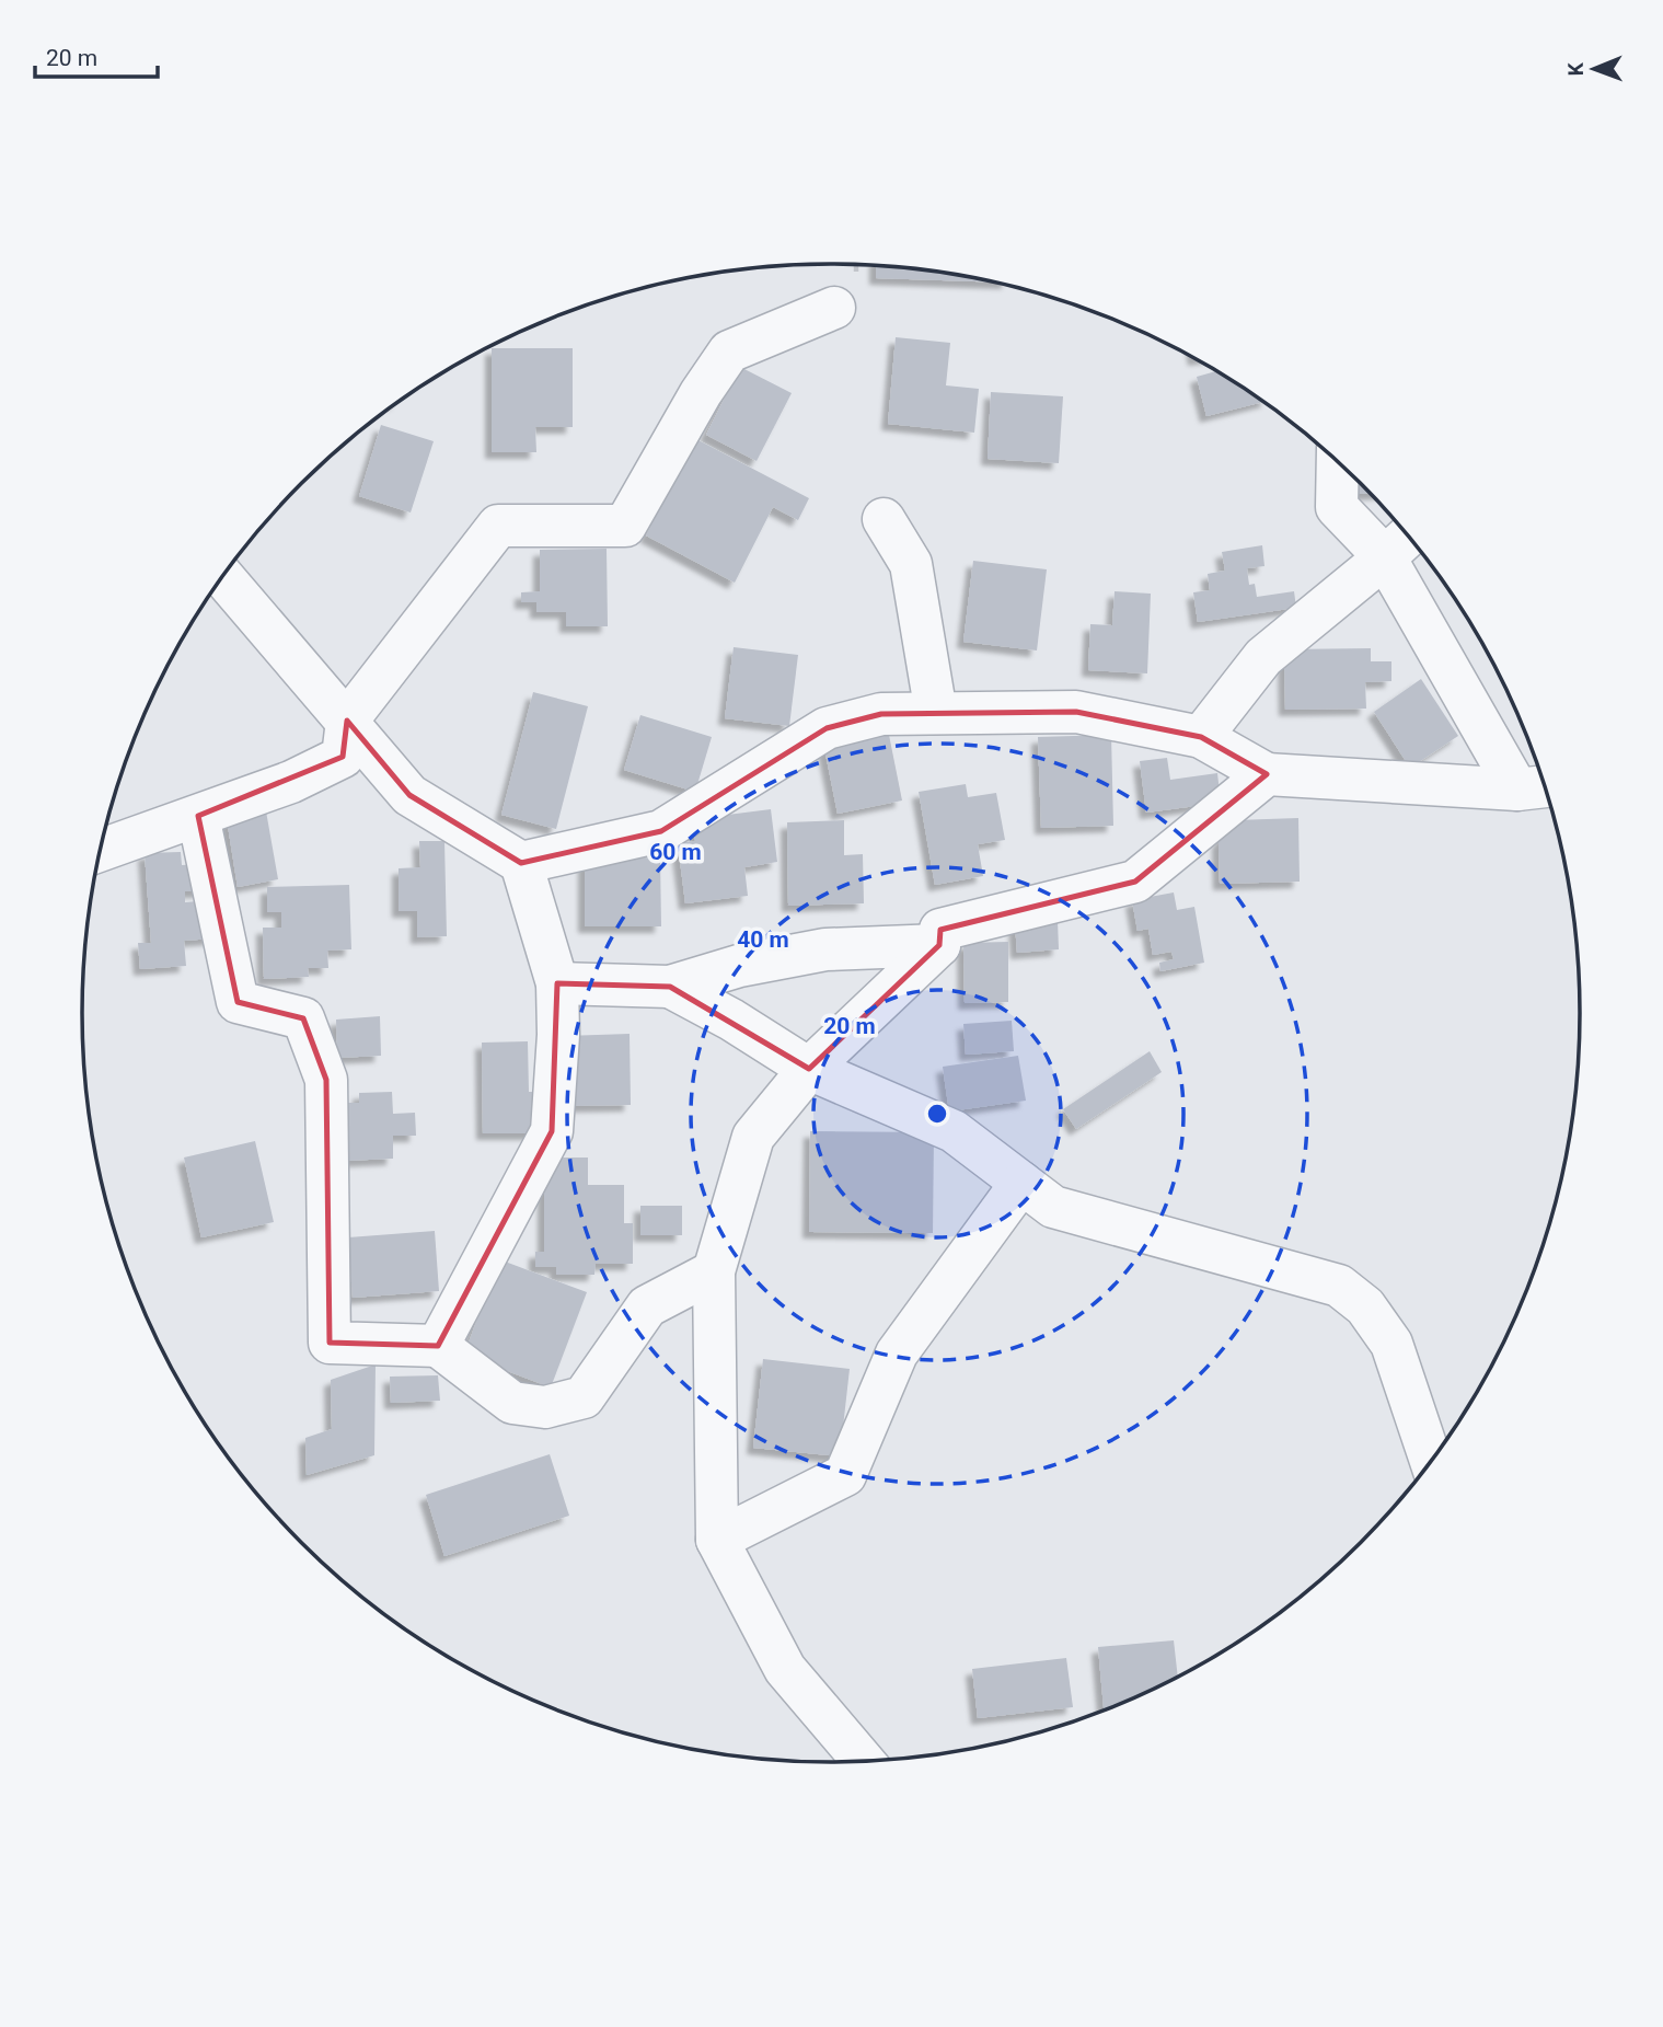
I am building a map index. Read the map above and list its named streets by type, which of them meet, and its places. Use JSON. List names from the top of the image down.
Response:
{
  "scale_bar": "20 m",
  "north": "left",
  "rings": ["60 m", "40 m", "20 m"]
}
